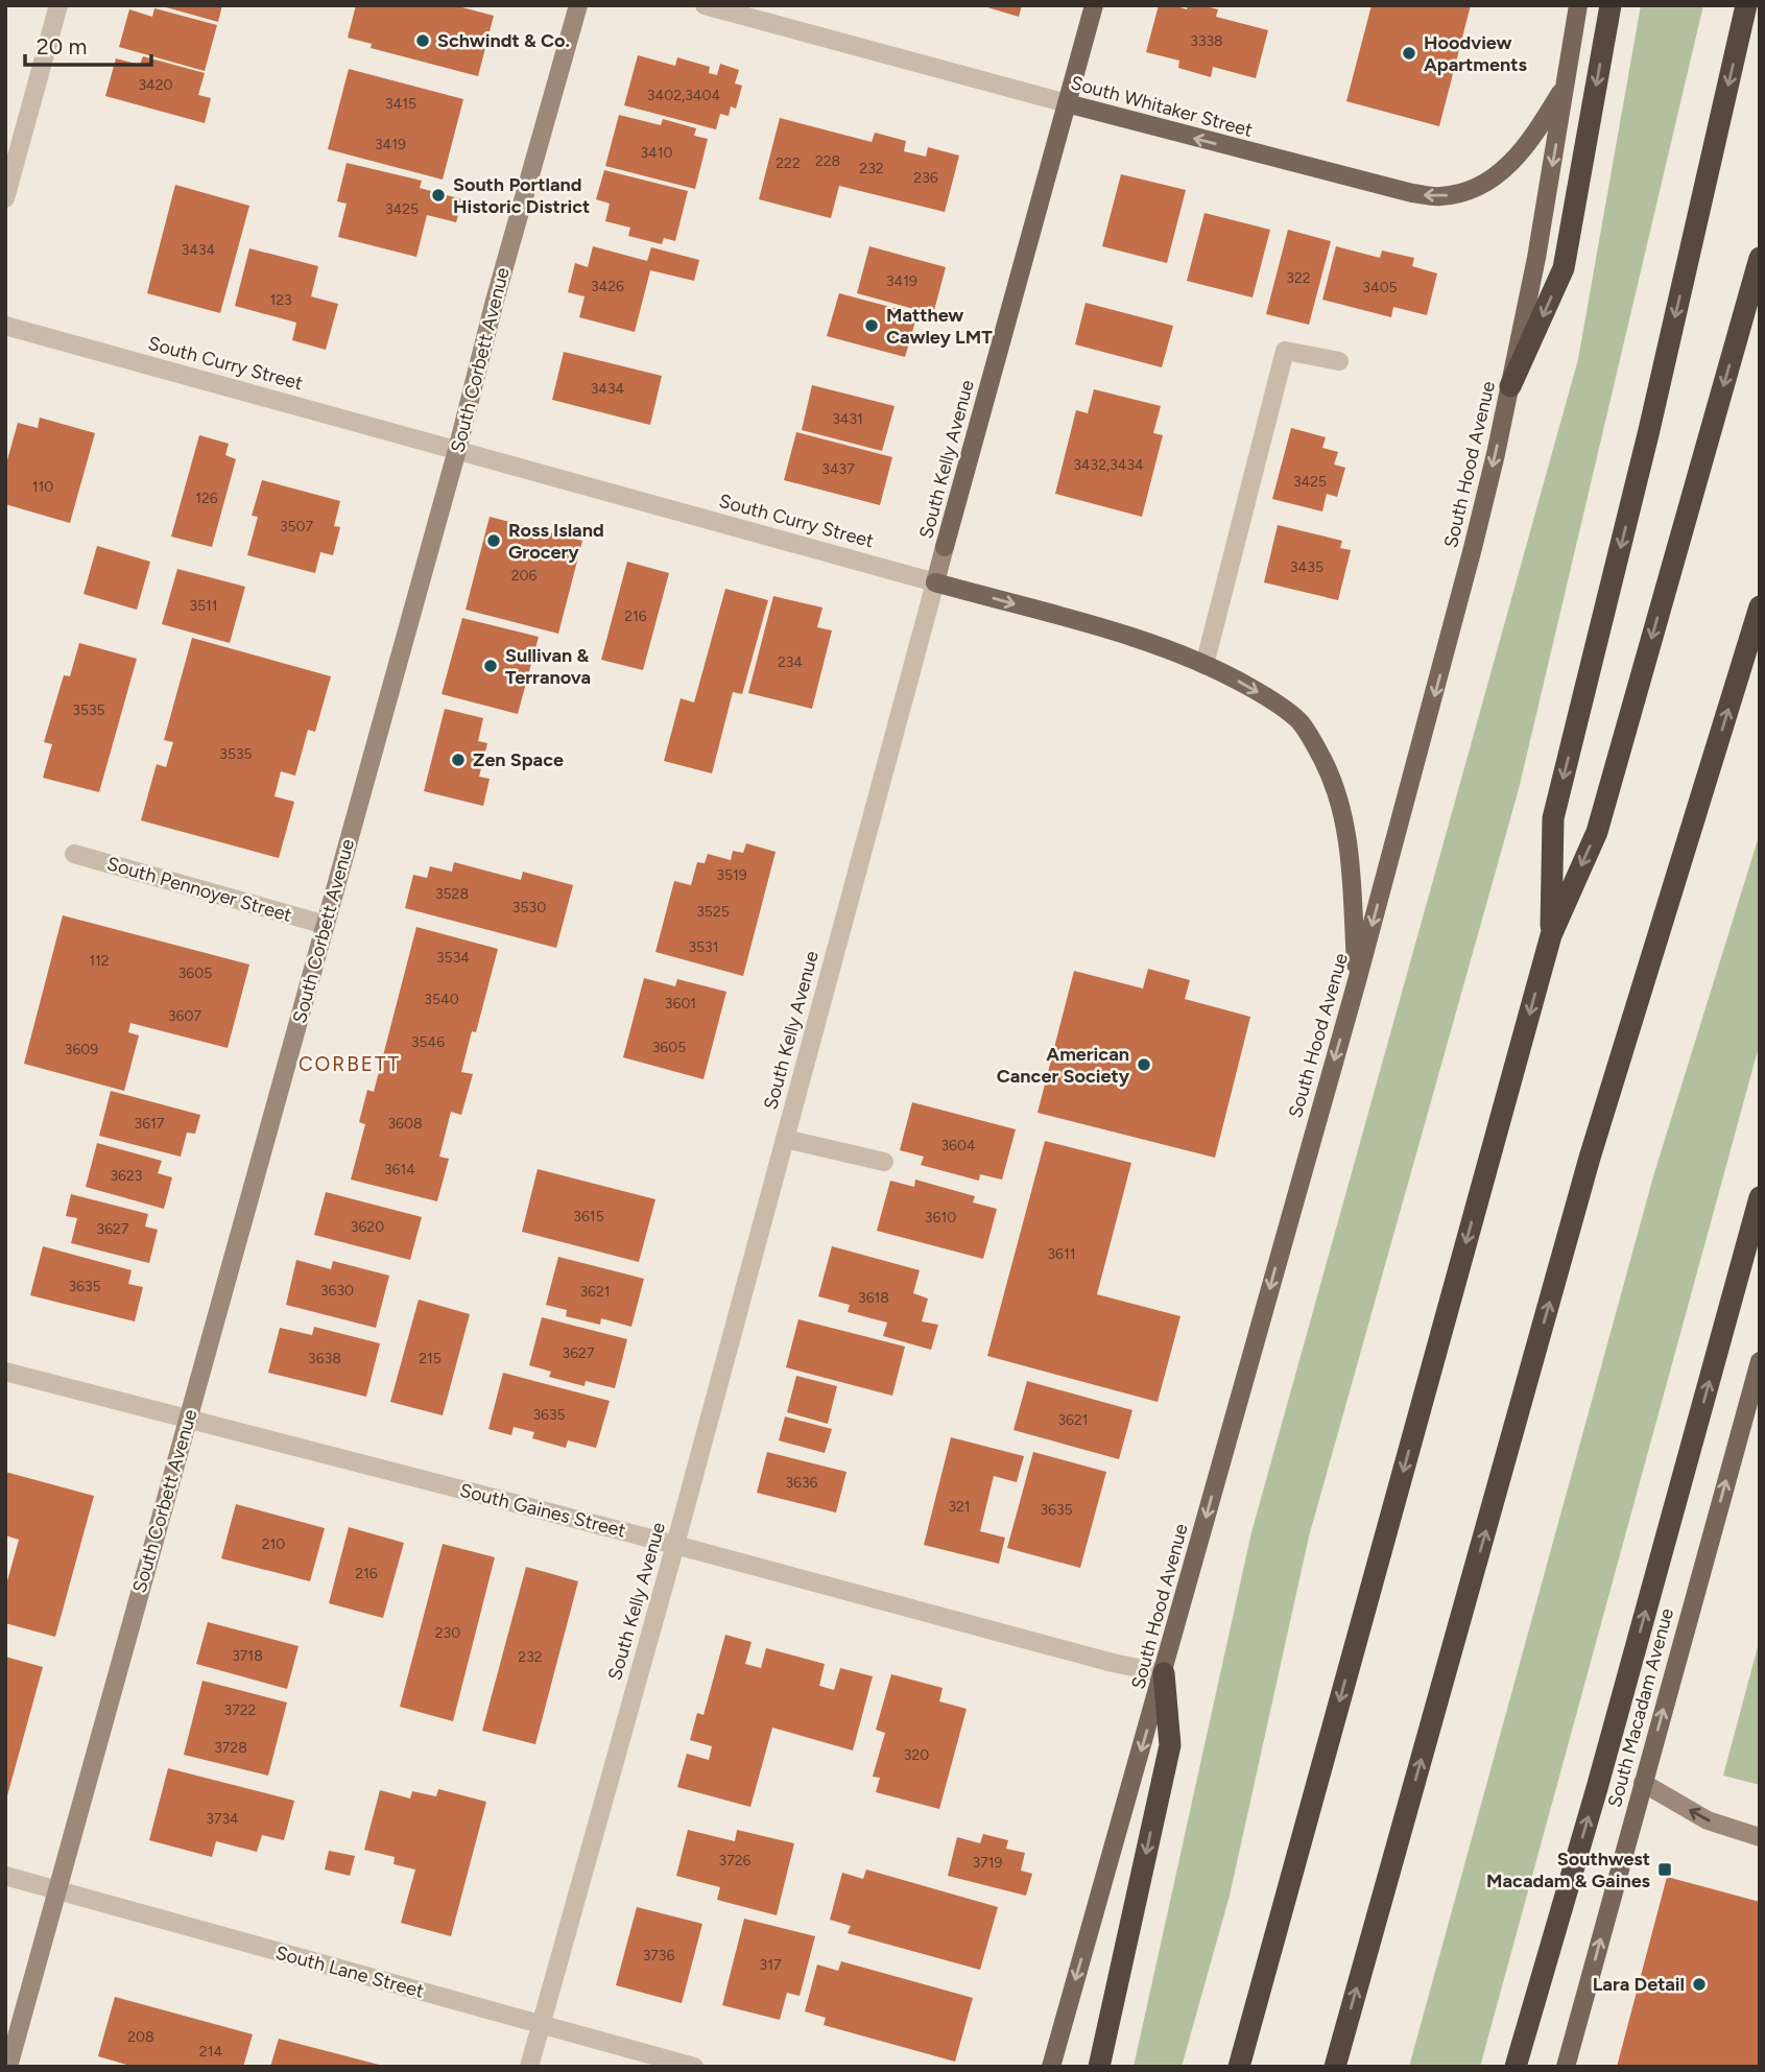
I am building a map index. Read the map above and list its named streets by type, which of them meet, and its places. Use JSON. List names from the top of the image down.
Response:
{
  "streets": {
    "main road": [
      "South Whitaker Street",
      "South Curry Street",
      "South Kelly Avenue",
      "South Hood Avenue",
      "South Macadam Avenue"
    ],
    "street": [
      "South Corbett Avenue",
      "South Pennoyer Street",
      "South Gaines Street",
      "South Lane Street"
    ]
  },
  "crossings": [
    ["South Whitaker Street", "South Kelly Avenue"],
    ["South Whitaker Street", "South Hood Avenue"],
    ["South Corbett Avenue", "South Curry Street"],
    ["South Corbett Avenue", "South Pennoyer Street"],
    ["South Corbett Avenue", "South Gaines Street"],
    ["South Corbett Avenue", "South Lane Street"],
    ["South Curry Street", "South Kelly Avenue"],
    ["South Curry Street", "South Hood Avenue"],
    ["South Kelly Avenue", "South Gaines Street"],
    ["South Kelly Avenue", "South Lane Street"],
    ["South Hood Avenue", "South Gaines Street"]
  ],
  "one_way": [
    "South Whitaker Street",
    "South Curry Street",
    "South Hood Avenue",
    "South Macadam Avenue"
  ],
  "districts": ["CORBETT"],
  "places": {
    "other": [
      "Schwindt & Co.",
      "Hoodview Apartments",
      "South Portland Historic District",
      "Matthew Cawley LMT",
      "Ross Island Grocery",
      "Sullivan & Terranova",
      "Zen Space",
      "American Cancer Society",
      "Lara Detail"
    ],
    "transit": ["Southwest Macadam & Gaines"]
  },
  "house_numbers": [
    "3338",
    "3420",
    "3402,3404",
    "3415",
    "3419",
    "3410",
    "228",
    "222",
    "232",
    "236",
    "3425",
    "3434",
    "322",
    "3419",
    "3426",
    "3405",
    "123",
    "3434",
    "3431",
    "3432,3434",
    "3437",
    "3425",
    "110",
    "126",
    "3507",
    "3435",
    "206",
    "3511",
    "216",
    "234",
    "3535",
    "3535",
    "3519",
    "3528",
    "3530",
    "3525",
    "3531",
    "3534",
    "112",
    "3605",
    "3540",
    "3601",
    "3607",
    "3546",
    "3605",
    "3609",
    "3617",
    "3608",
    "3604",
    "3614",
    "3623",
    "3615",
    "3610",
    "3620",
    "3627",
    "3611",
    "3635",
    "3630",
    "3621",
    "3618",
    "3627",
    "3638",
    "215",
    "3635",
    "3621",
    "3636",
    "321",
    "3635",
    "210",
    "216",
    "230",
    "3718",
    "232",
    "3722",
    "3728",
    "320",
    "3734",
    "3726",
    "3719",
    "3736",
    "317",
    "208",
    "214"
  ],
  "scale_bar": "20 m"
}
